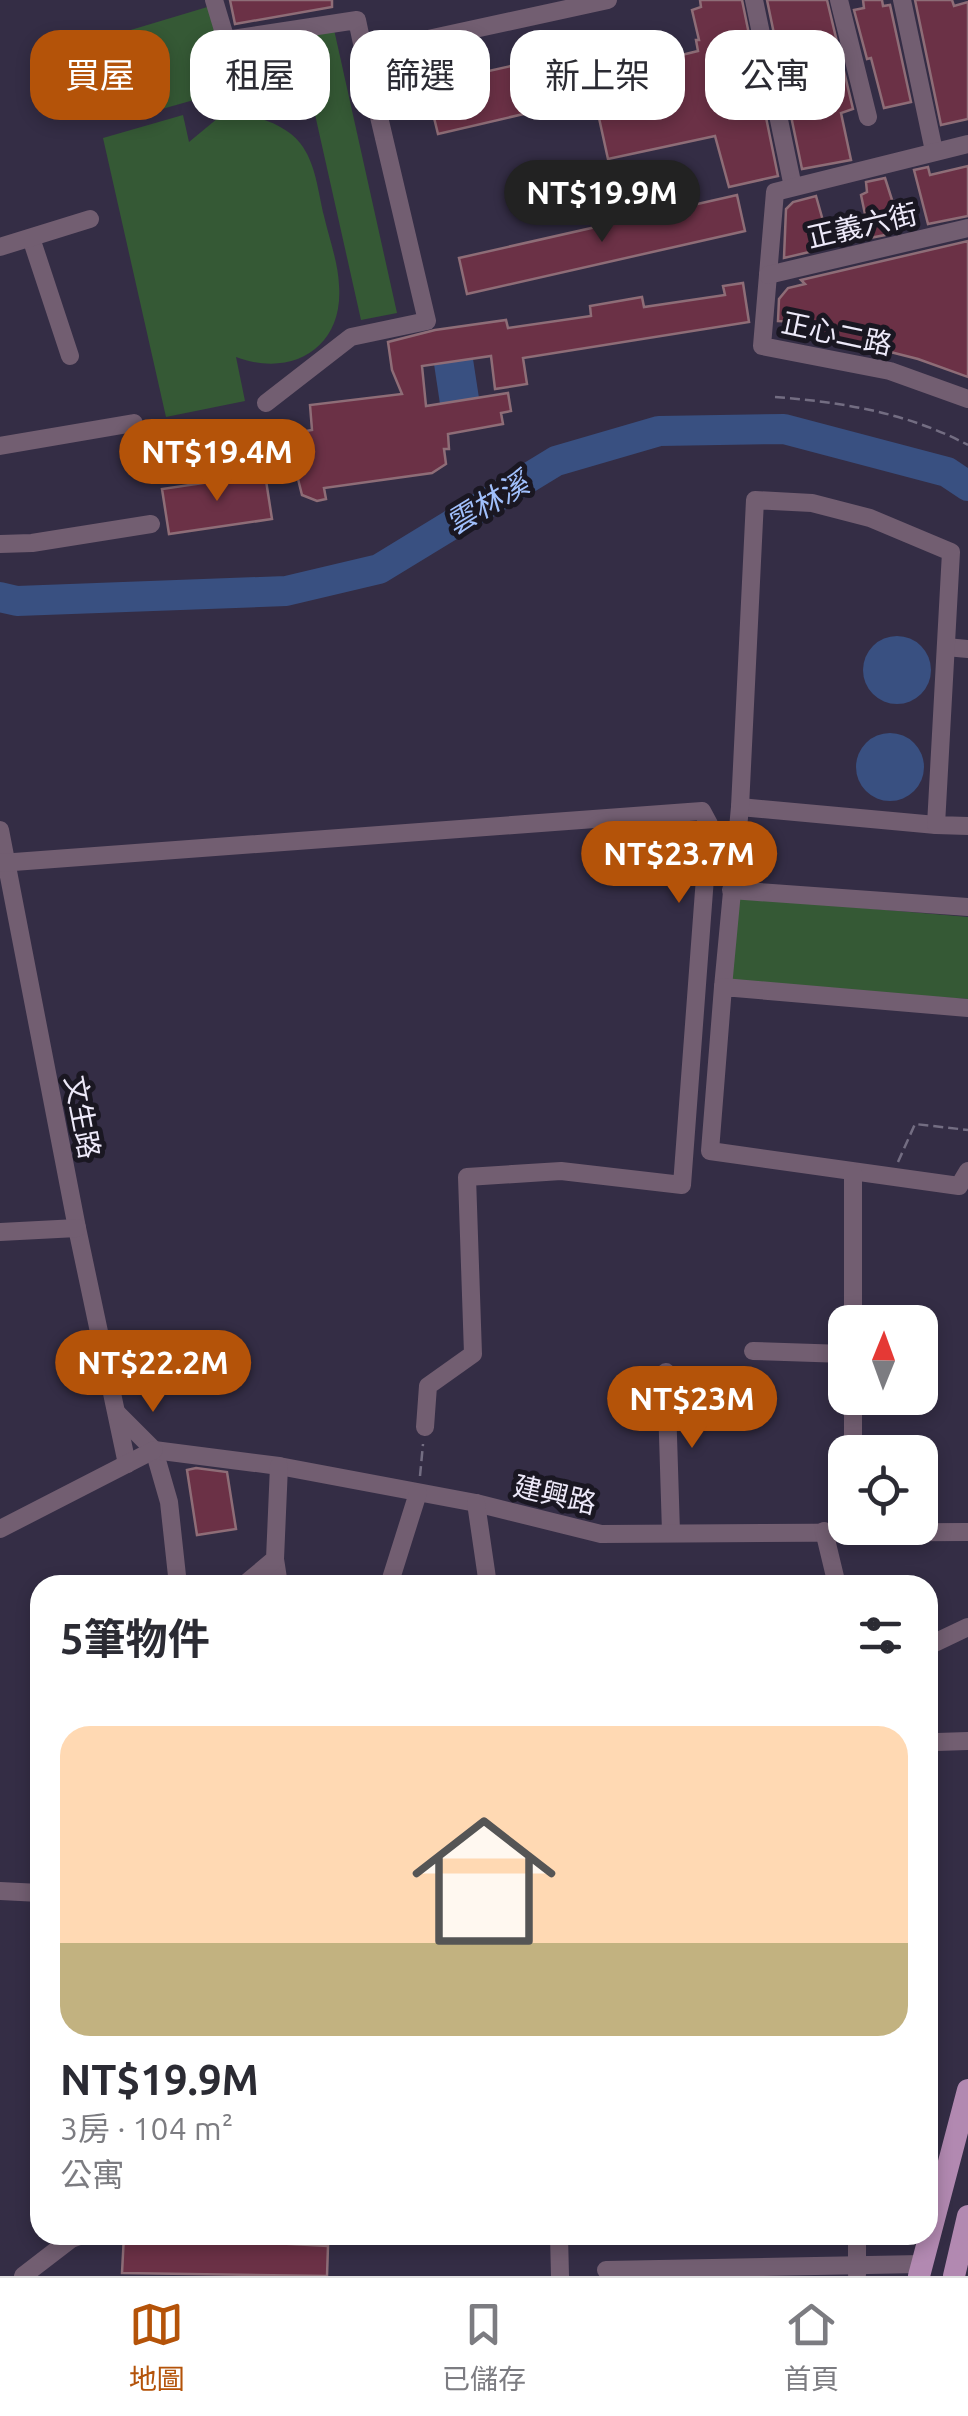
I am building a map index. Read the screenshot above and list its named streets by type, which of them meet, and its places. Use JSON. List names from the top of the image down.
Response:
{
  "streets": {
    "street": [
      "正義六街",
      "正心二路",
      "文生路",
      "建興路"
    ]
  },
  "crossings": [
    ["正義六街", "正心二路"]
  ],
  "water": ["雲林溪"],
  "north": "top",
  "page": {
    "chip": [
      "買屋",
      "租屋",
      "篩選",
      "新上架",
      "公寓"
    ],
    "price": [
      "NT$19.9M",
      "NT$19.4M",
      "NT$23.7M",
      "NT$22.2M",
      "NT$23M"
    ],
    "heading": "5筆物件",
    "list": [
      {
        "name": "NT$19.9M",
        "note": "3房 · 104 m² · 公寓"
      }
    ],
    "tabs": ["地圖", "已儲存", "首頁"]
  }
}
